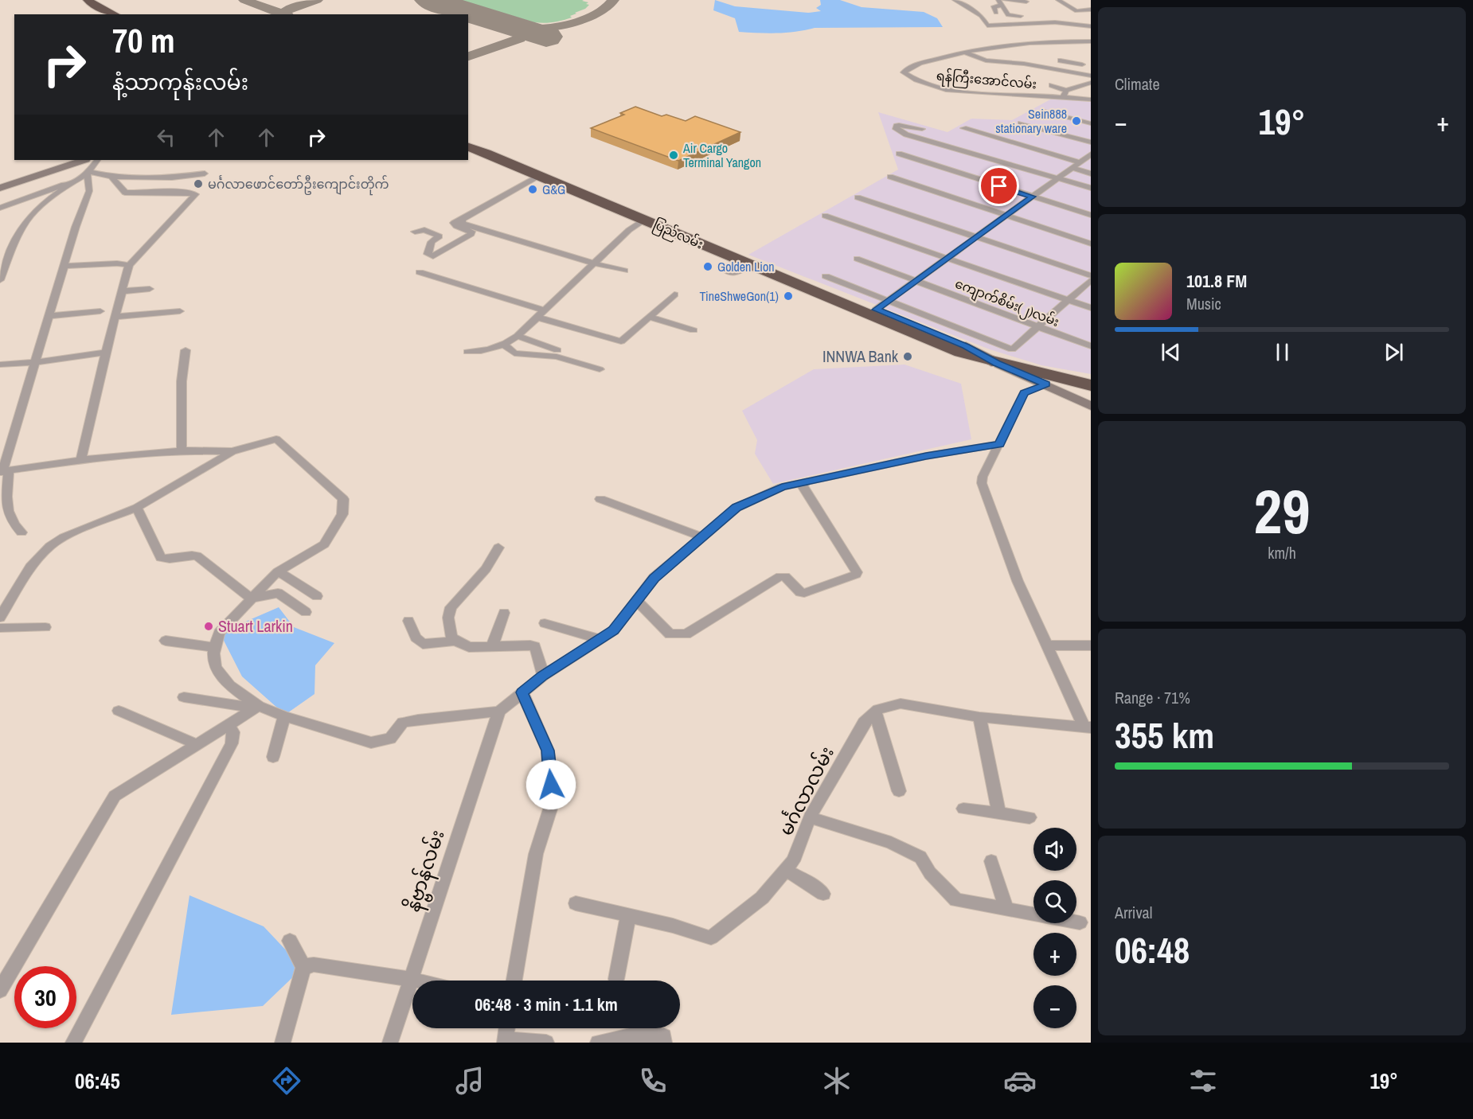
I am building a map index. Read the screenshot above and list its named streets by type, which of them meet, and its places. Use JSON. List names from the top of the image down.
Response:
{
  "streets": {
    "highway": ["ပြည်လမ်း"],
    "street": [
      "ရန်ကြီးအောင်လမ်း",
      "ကျောက်စိမ်း(၂)လမ်း",
      "မင်္ဂလာလမ်း",
      "နိဗ္ဗာန်လမ်း"
    ]
  },
  "places": [
    "Sein888 stationary ware",
    "Air Cargo Terminal Yangon",
    "မင်္ဂလာဖောင်တော်ဦးကျောင်းတိုက်",
    "G&G",
    "Golden Lion",
    "TineShweGon(1)",
    "INNWA Bank",
    "Stuart Larkin"
  ],
  "page": {
    "tile": [
      "Climate",
      ["29", "km/h"],
      ["Range · 71%", "355 km"],
      ["Arrival", "06:48"]
    ],
    "turn": ["70 m", "နံ့သာကုန်းလမ်း"],
    "heat": ["−", "19°", "+"],
    "song": ["101.8 FM", "Music"],
    "map_buttons": ["+", "−"],
    "limit": "30",
    "trip": "06:48 · 3 min · 1.1 km",
    "tabs": ["06:45", "19°"]
  }
}
